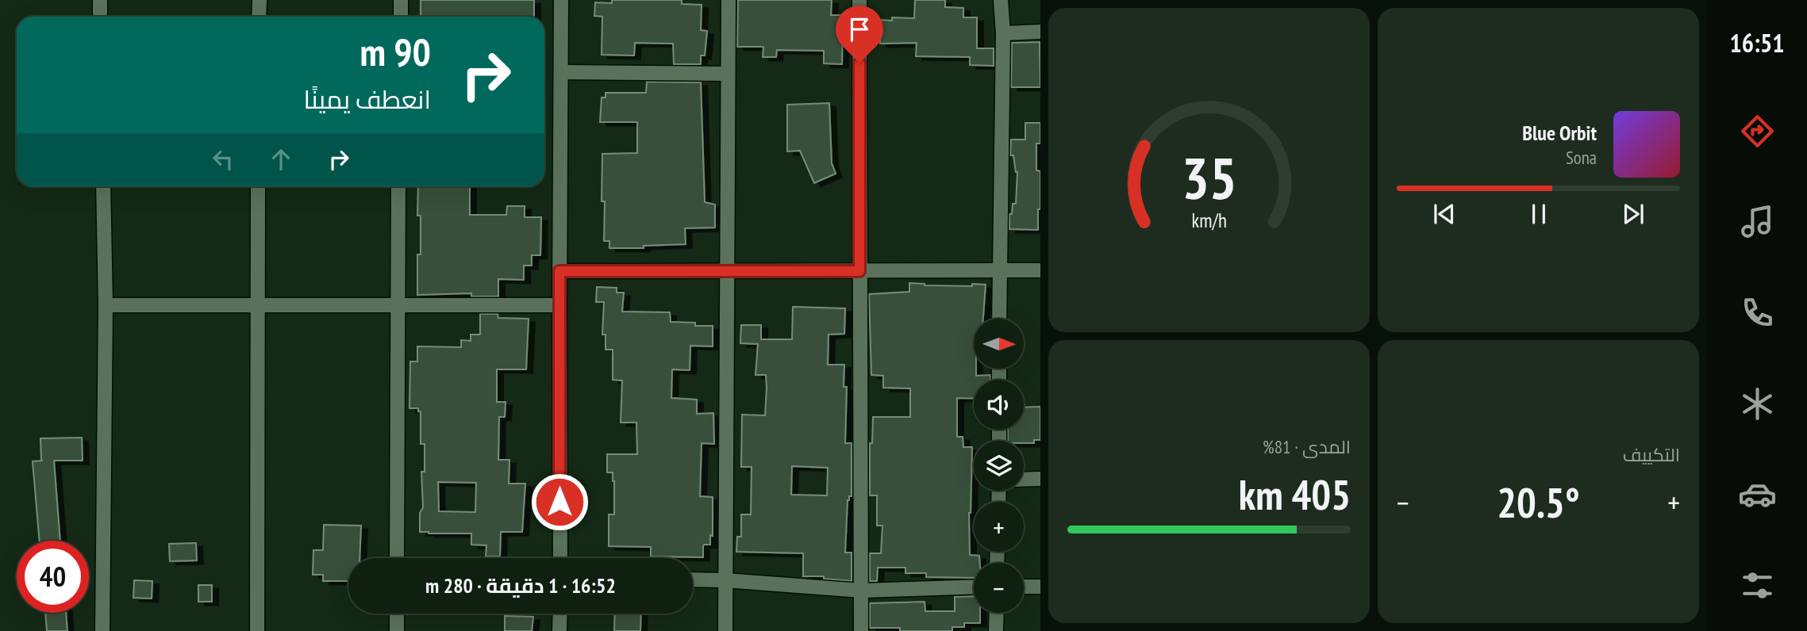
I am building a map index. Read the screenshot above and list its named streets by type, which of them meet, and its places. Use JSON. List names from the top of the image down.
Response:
{
  "north": "right",
  "page": {
    "tabs": "16:51",
    "turn": ["90 m", "انعطف يمينًا"],
    "song": ["Blue Orbit", "Sona"],
    "map_buttons": ["+", "−"],
    "tile": [
      "التكييف",
      ["المدى · 81%", "405 km"]
    ],
    "heat": ["−", "20.5°", "+"],
    "limit": "40",
    "trip": "16:52 · 1 دقيقة · 280 m",
    "gauge": ["35", "km/h"]
  }
}
